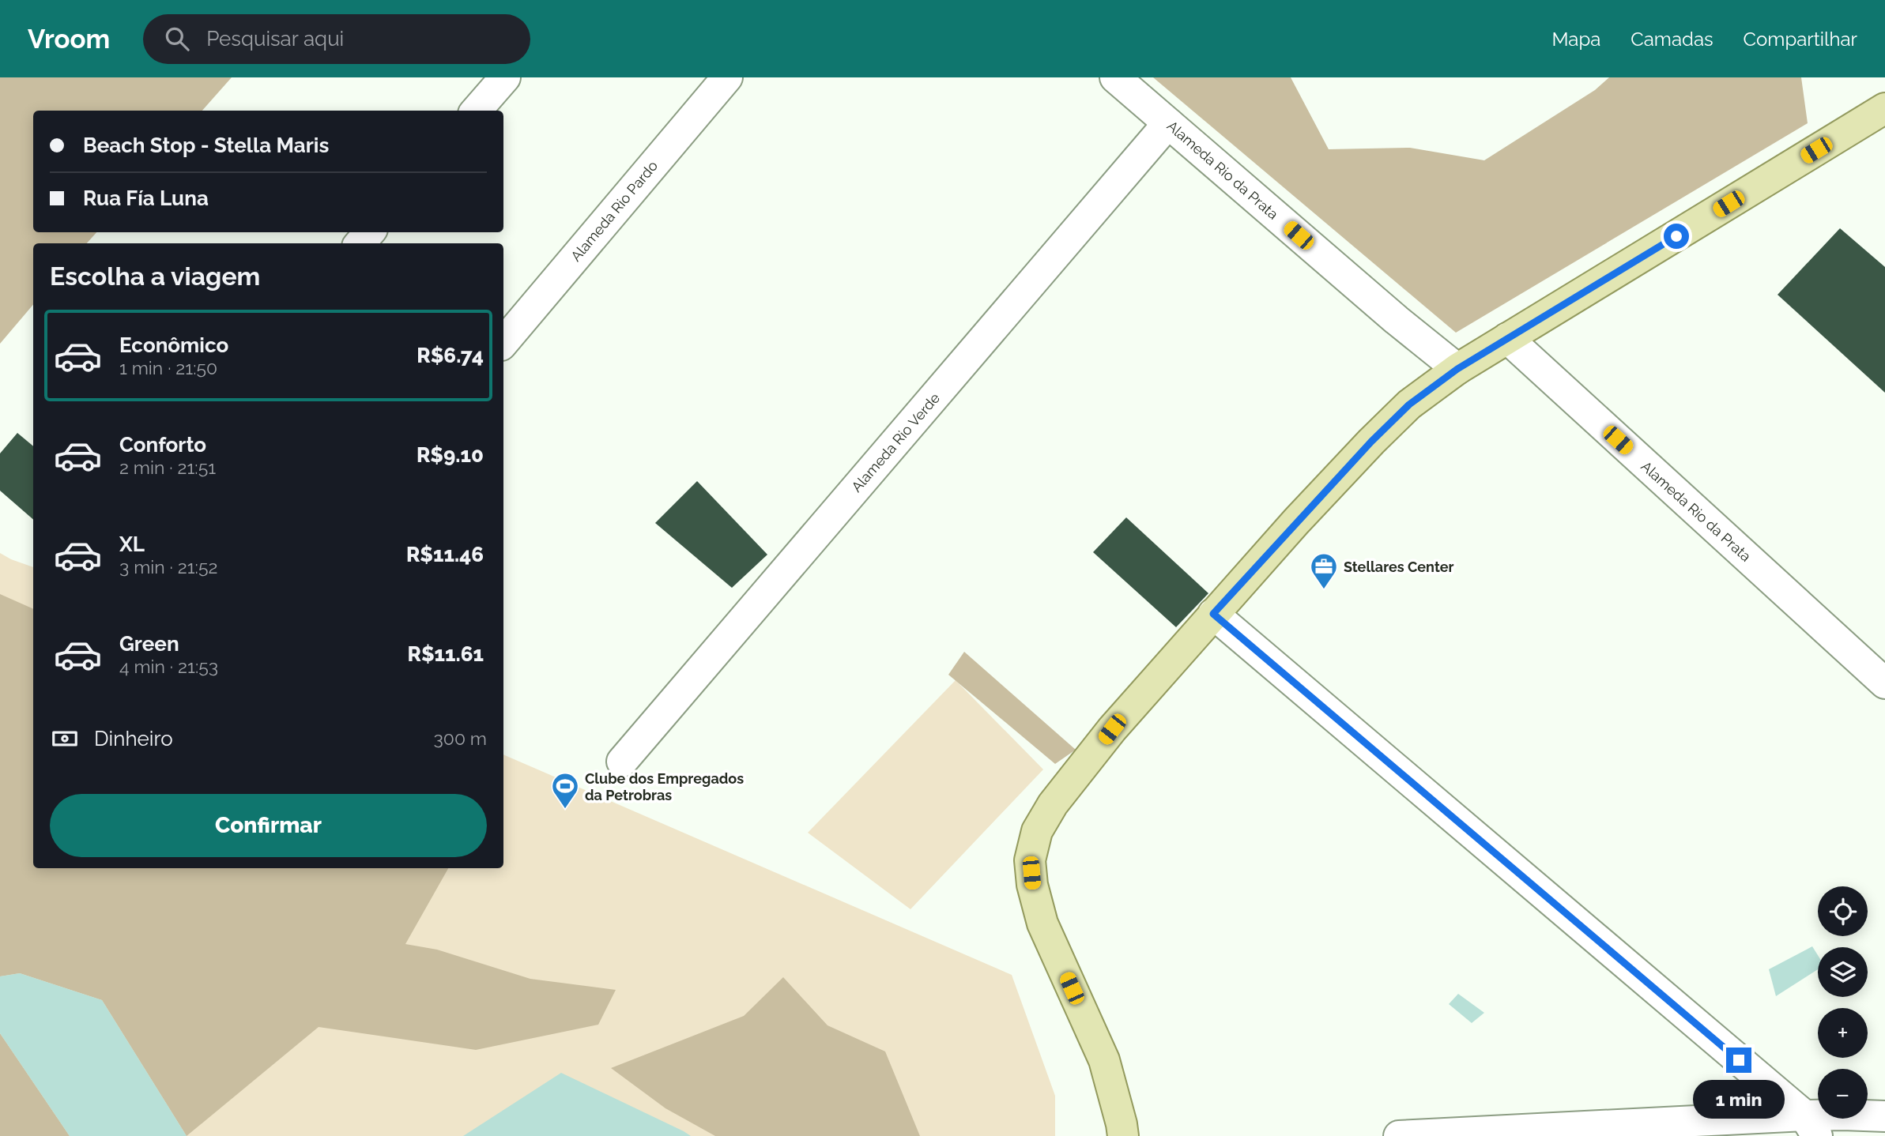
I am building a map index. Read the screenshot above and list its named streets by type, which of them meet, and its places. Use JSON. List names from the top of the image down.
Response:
{
  "streets": {
    "street": ["Alameda Rio da Prata", "Alameda Rio Pardo", "Alameda Rio Verde"]
  },
  "crossings": [
    ["Alameda Rio da Prata", "Alameda Rio Verde"]
  ],
  "places": {
    "office": ["Stellares Center"],
    "sports": ["Clube dos Empregados da Petrobras"]
  },
  "page": {
    "header": "Vroom",
    "search": "Pesquisar aqui",
    "nav": ["Mapa", "Camadas", "Compartilhar"],
    "banner": ["Beach Stop - Stella Maris", "Rua Fía Luna"],
    "heading": "Escolha a viagem",
    "list": [
      {
        "name": "Econômico",
        "note": "1 min · 21:50",
        "value": "R$6.74"
      },
      {
        "name": "Conforto",
        "note": "2 min · 21:51",
        "value": "R$9.10"
      },
      {
        "name": "XL",
        "note": "3 min · 21:52",
        "value": "R$11.46"
      },
      {
        "name": "Green",
        "note": "4 min · 21:53",
        "value": "R$11.61"
      }
    ],
    "pay": ["Dinheiro", "300 m"],
    "buttons": "Confirmar",
    "map_buttons": ["+", "−"],
    "bubble": "1 min"
  }
}
